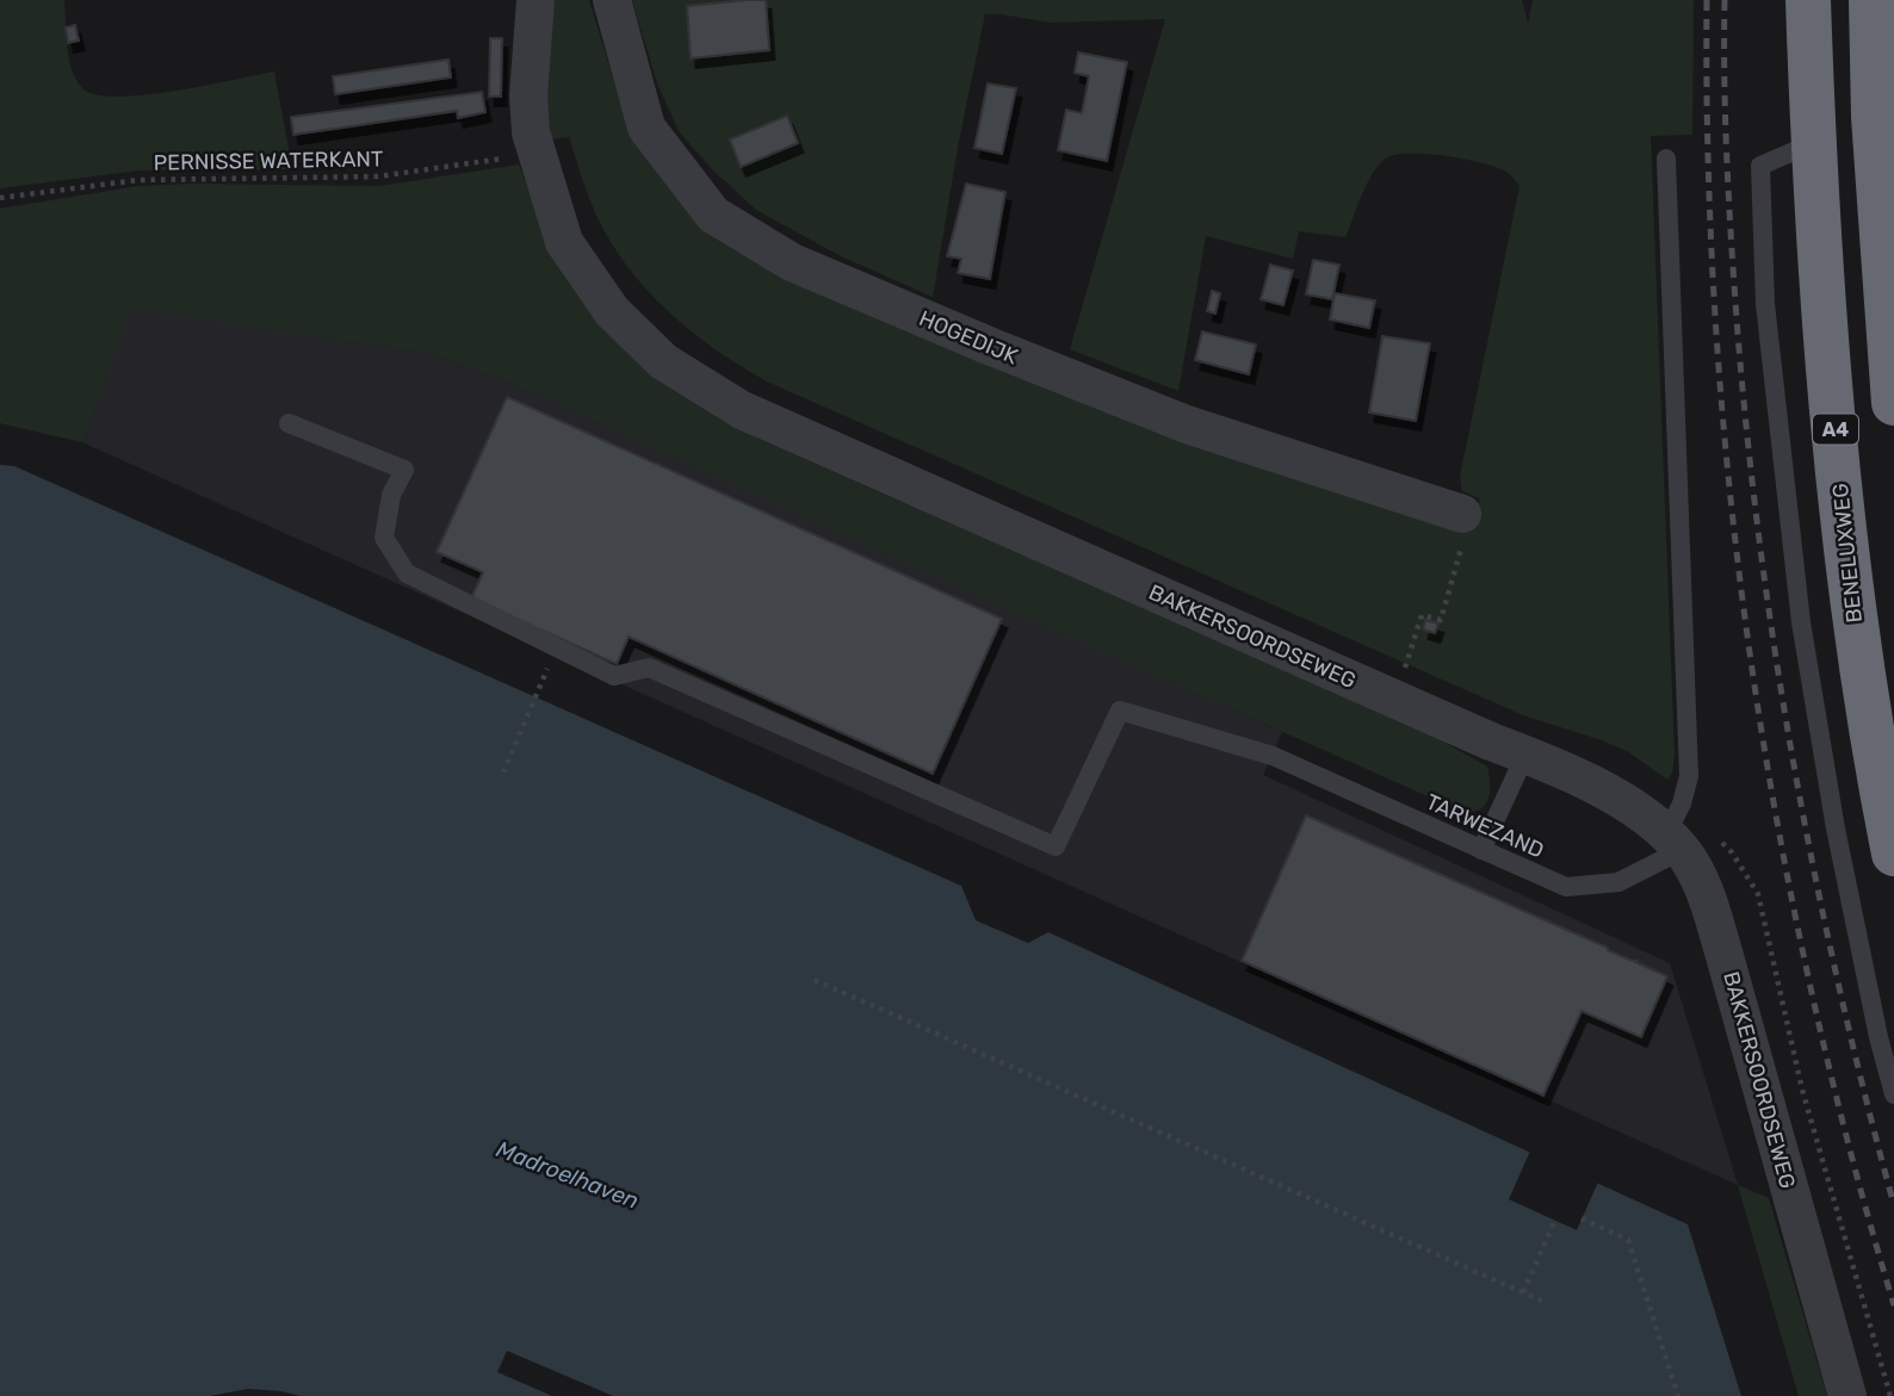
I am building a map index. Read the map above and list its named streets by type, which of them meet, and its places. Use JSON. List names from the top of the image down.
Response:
{
  "streets": {
    "highway": ["A4", "BENELUXWEG"],
    "street": ["HOGEDIJK", "BAKKERSOORDSEWEG"],
    "lane": ["TARWEZAND"],
    "path": ["PERNISSE WATERKANT"]
  },
  "crossings": [
    ["PERNISSE WATERKANT", "BAKKERSOORDSEWEG"],
    ["BAKKERSOORDSEWEG", "TARWEZAND"]
  ],
  "water": ["Madroelhaven"]
}
